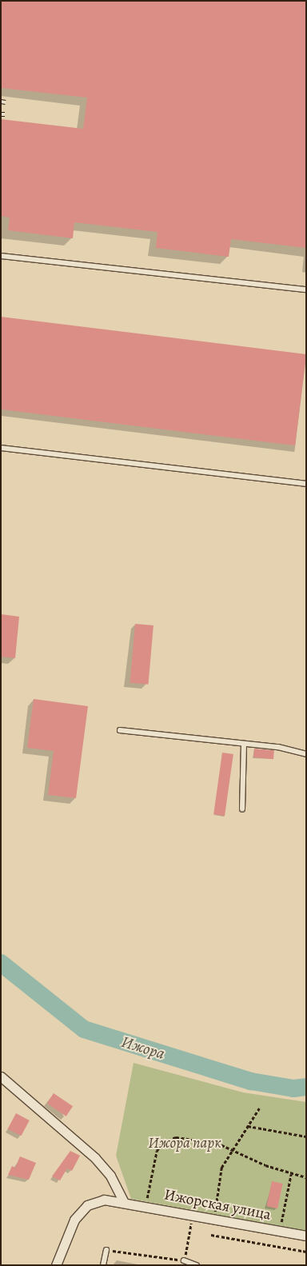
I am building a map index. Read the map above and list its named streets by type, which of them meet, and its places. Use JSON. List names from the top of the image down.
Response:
{
  "streets": {
    "street": ["Ижорская улица"]
  },
  "water": ["Ижора"],
  "parks": ["Ижора парк"]
}
